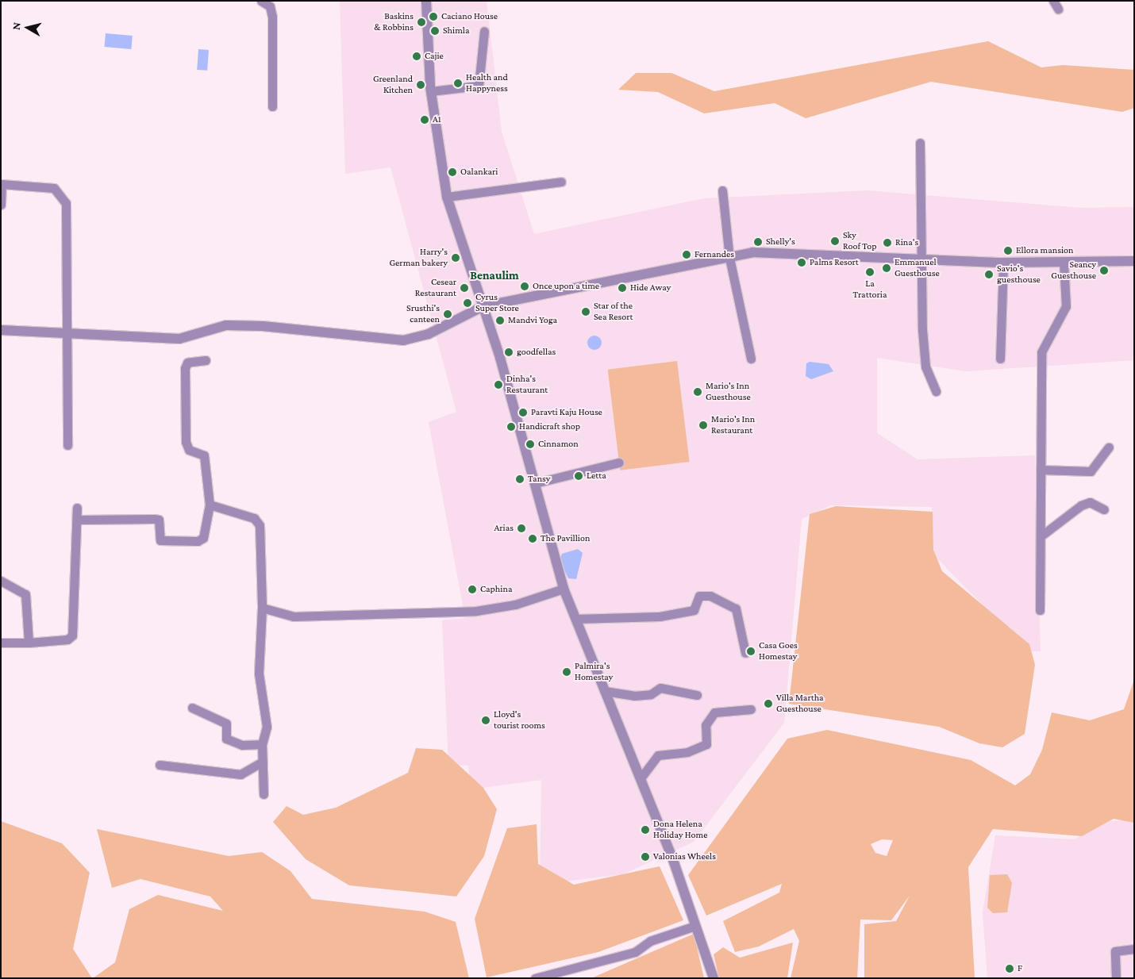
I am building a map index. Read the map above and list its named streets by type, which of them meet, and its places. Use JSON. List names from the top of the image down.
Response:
{
  "districts": ["Benaulim"],
  "places": [
    "Caciano House",
    "Baskins & Robbins",
    "Shimla",
    "Cajie",
    "Health and Happyness",
    "Greenland Kitchen",
    "A1",
    "Oalankari",
    "Sky Roof Top",
    "Shelly's",
    "Rina's",
    "Ellora mansion",
    "Fernandes",
    "Harry's German bakery",
    "Palms Resort",
    "Emmanuel Guesthouse",
    "Seancy Guesthouse",
    "La Trattoria",
    "Savio's guesthouse",
    "Once upon a time",
    "Cesear Restaurant",
    "Hide Away",
    "Cyrus Super Store",
    "Star of the Sea Resort",
    "Srusthi's canteen",
    "Mandvi Yoga",
    "goodfellas",
    "Dinha's Restaurant",
    "Mario's Inn Guesthouse",
    "Paravti Kaju House",
    "Mario's Inn Restaurant",
    "Handicraft shop",
    "Cinnamon",
    "Letta",
    "Tansy",
    "Arias",
    "The Pavillion",
    "Caphina",
    "Casa Goes Homestay",
    "Palmira's Homestay",
    "Villa Martha Guesthouse",
    "Lloyd's tourist rooms",
    "Dona Helena Holiday Home",
    "Valonias Wheels",
    "F"
  ],
  "north": "left"
}
